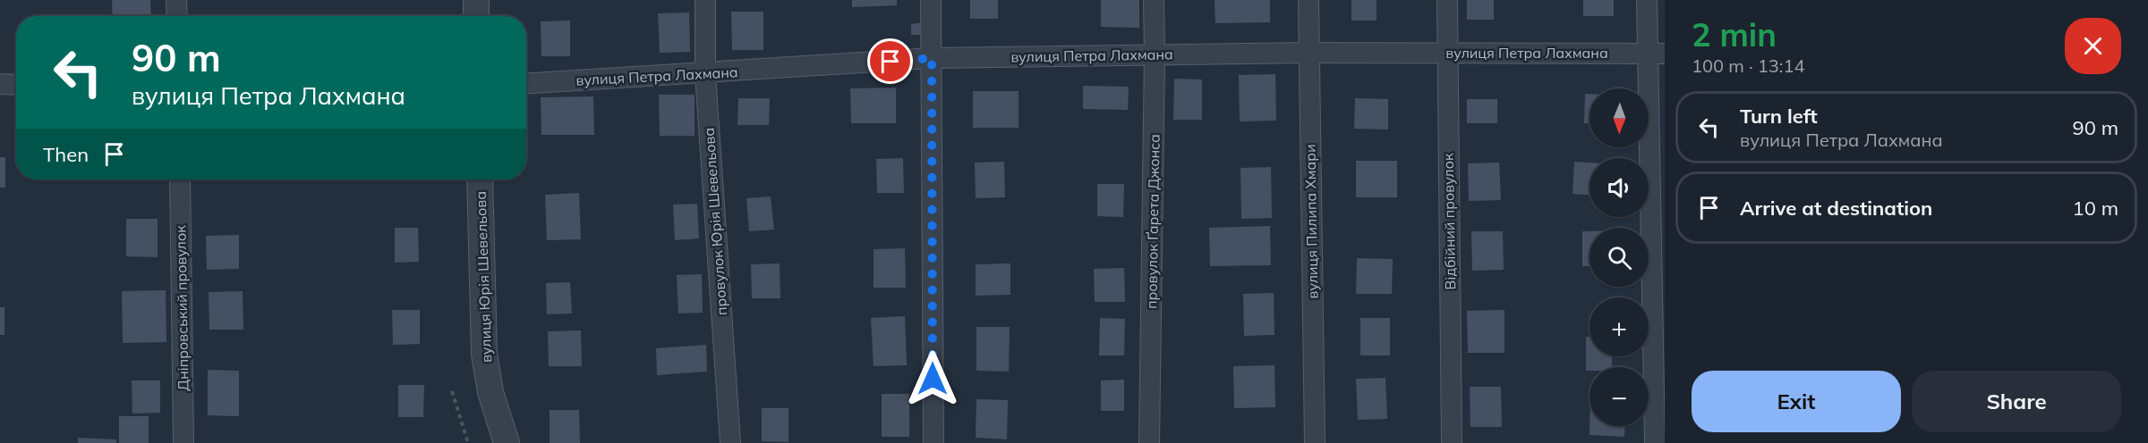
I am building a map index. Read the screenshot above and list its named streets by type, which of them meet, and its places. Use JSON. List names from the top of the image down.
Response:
{
  "streets": {
    "street": [
      "вулиця Петра Лахмана",
      "провулок Юрія Шевельова",
      "провулок Ґарета Джонса",
      "вулиця Пилипа Хмари",
      "Відбійний провулок",
      "вулиця Юрія Шевельова",
      "Дніпровський провулок"
    ]
  },
  "crossings": [
    ["вулиця Петра Лахмана", "провулок Юрія Шевельова"],
    ["вулиця Петра Лахмана", "провулок Ґарета Джонса"],
    ["вулиця Петра Лахмана", "вулиця Пилипа Хмари"],
    ["вулиця Петра Лахмана", "Відбійний провулок"]
  ],
  "north": "bottom",
  "page": {
    "heading": ["2 min", "100 m · 13:14"],
    "turn": ["90 m", "вулиця Петра Лахмана"],
    "map_buttons": ["+", "−"],
    "list": [
      {
        "name": "Turn left",
        "note": "вулиця Петра Лахмана",
        "value": "90 m"
      },
      {
        "name": "Arrive at destination",
        "value": "10 m"
      }
    ],
    "then": "Then",
    "buttons": ["Exit", "Share"]
  }
}
